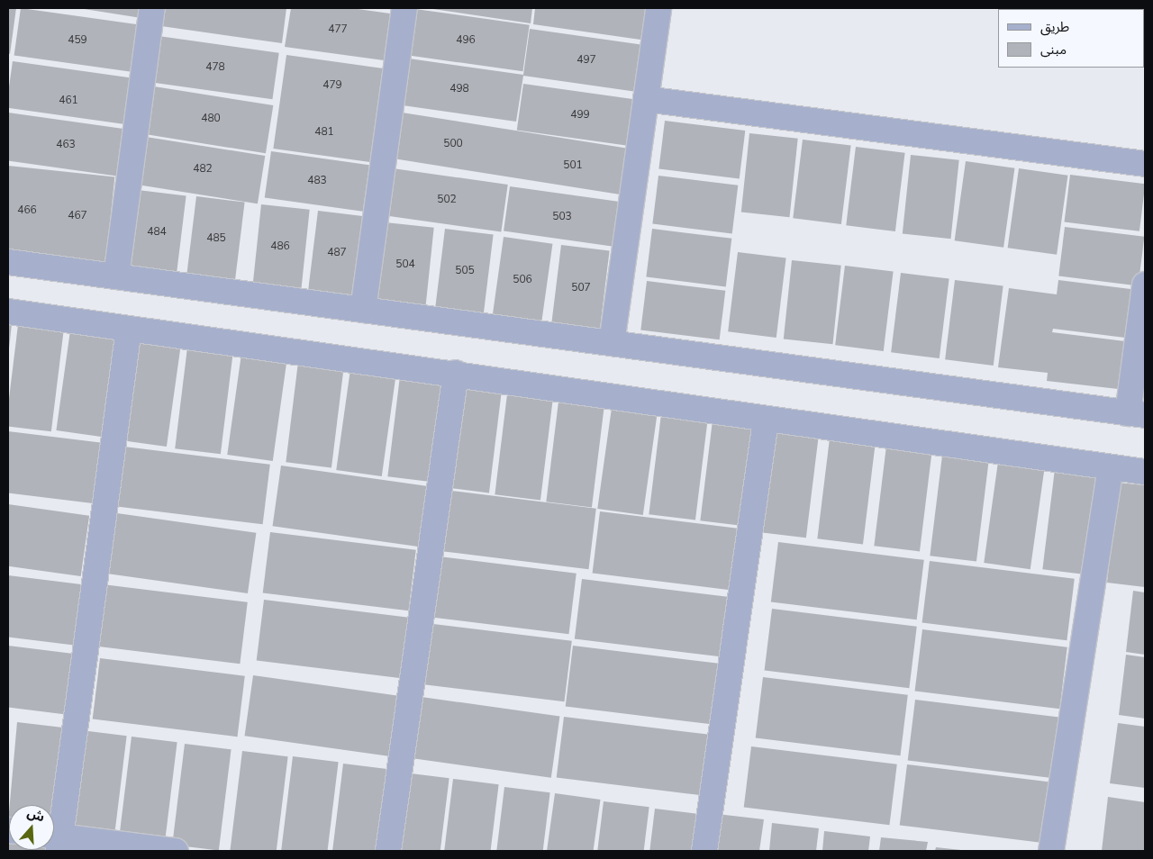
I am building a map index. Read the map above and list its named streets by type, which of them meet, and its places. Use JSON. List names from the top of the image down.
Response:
{
  "house_numbers": [
    "477",
    "459",
    "496",
    "497",
    "478",
    "479",
    "498",
    "461",
    "499",
    "480",
    "481",
    "500",
    "463",
    "501",
    "482",
    "483",
    "502",
    "466",
    "467",
    "503",
    "484",
    "485",
    "486",
    "487",
    "504",
    "505",
    "506",
    "507"
  ],
  "legend": ["طريق", "مبنى"],
  "north": "top"
}
